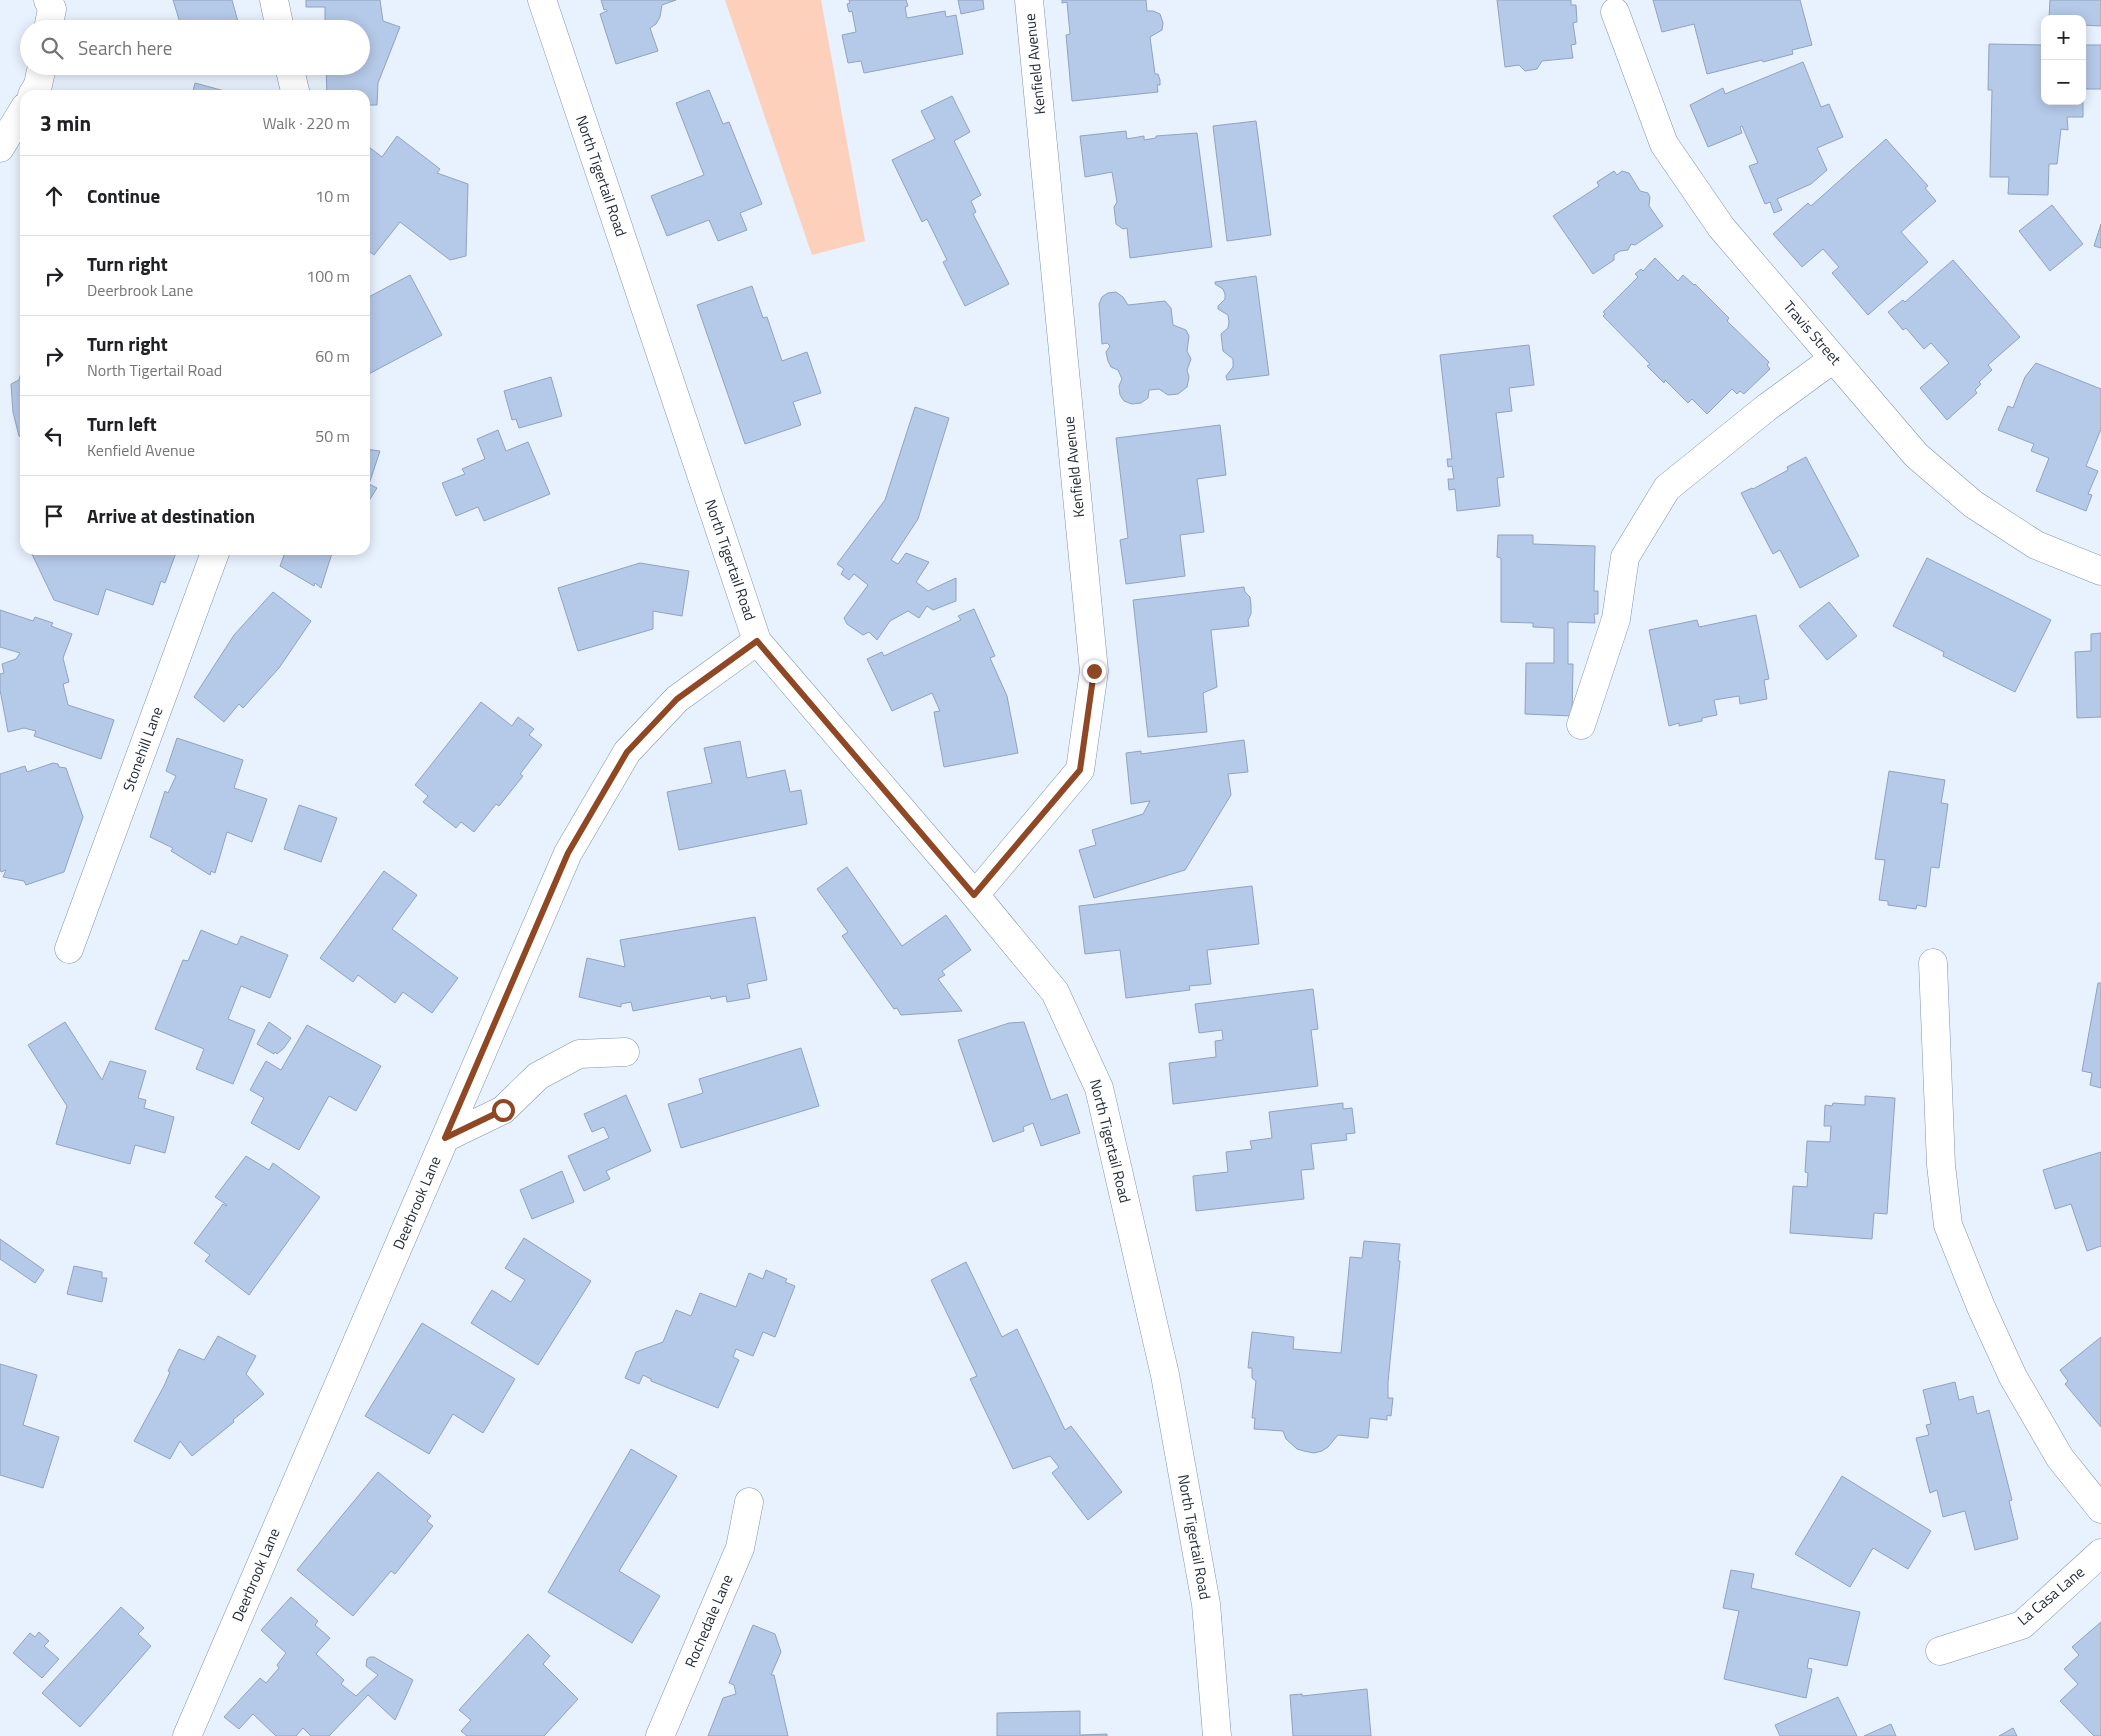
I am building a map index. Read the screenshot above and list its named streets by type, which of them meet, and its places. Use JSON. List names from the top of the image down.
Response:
{
  "streets": {
    "street": [
      "Kenfield Avenue",
      "North Tigertail Road",
      "Travis Street",
      "Stonehill Lane",
      "Deerbrook Lane",
      "La Casa Lane",
      "Rochedale Lane"
    ]
  },
  "crossings": [
    ["Kenfield Avenue", "North Tigertail Road"],
    ["North Tigertail Road", "Deerbrook Lane"]
  ],
  "page": {
    "map_buttons": ["+", "−"],
    "search": "Search here",
    "heading": ["3 min", "Walk · 220 m"],
    "list": [
      ["Continue", "10 m"],
      ["Turn right", "Deerbrook Lane", "100 m"],
      ["Turn right", "North Tigertail Road", "60 m"],
      ["Turn left", "Kenfield Avenue", "50 m"],
      "Arrive at destination"
    ]
  }
}
